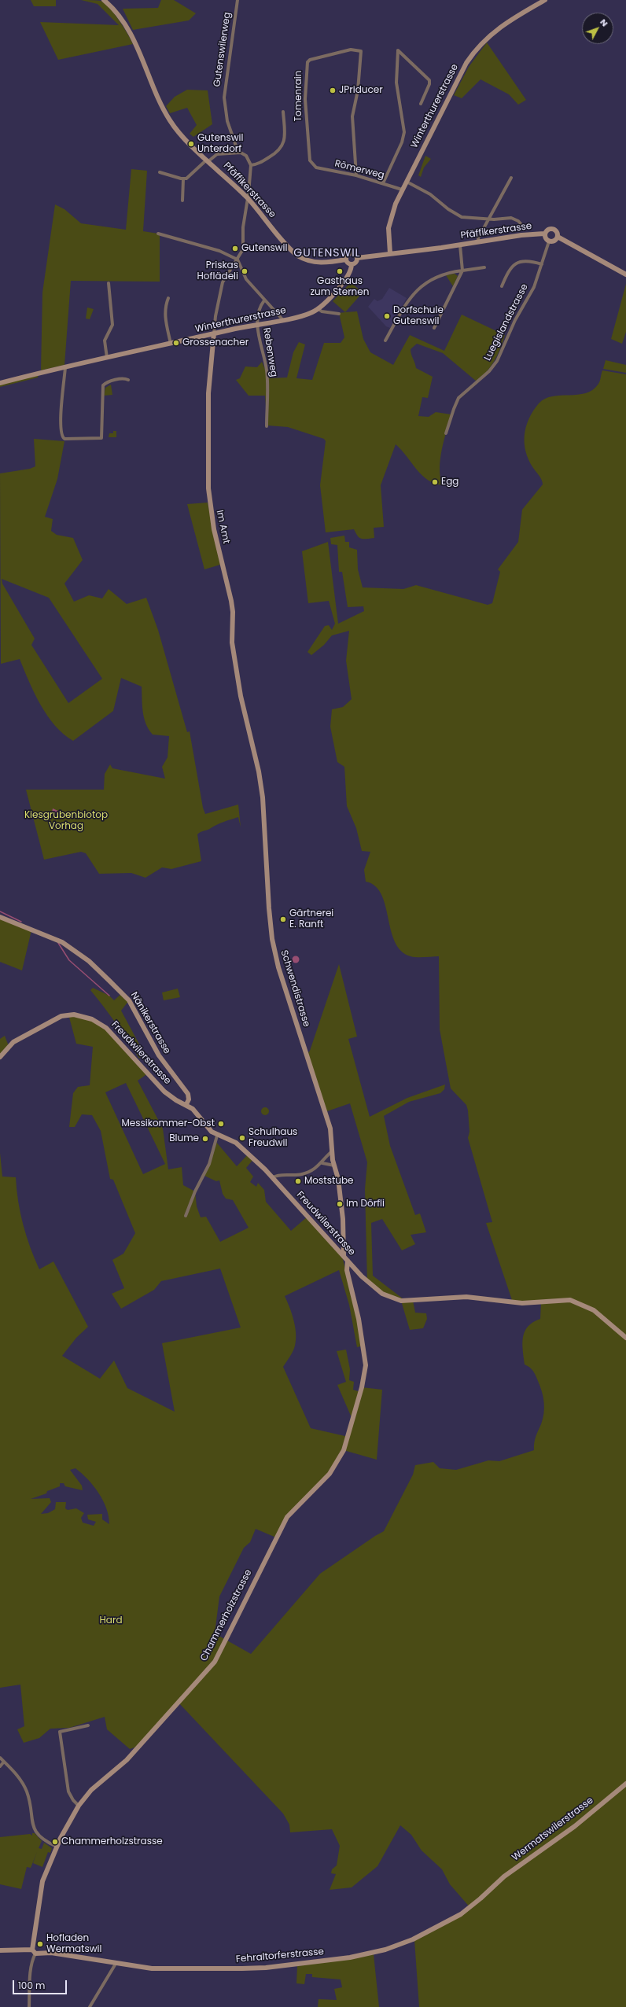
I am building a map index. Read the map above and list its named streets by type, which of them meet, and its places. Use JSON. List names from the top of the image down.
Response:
{
  "streets": {
    "street": [
      "Gutenswilerweg",
      "Tomenrain",
      "Winterthurerstrasse",
      "Römerweg",
      "Pfäffikerstrasse",
      "Luegislandstrasse",
      "Rebenweg",
      "Im Amt",
      "Schwendistrasse",
      "Nänikerstrasse",
      "Freudwilerstrasse",
      "Chammerholzstrasse",
      "Wermatswilerstrasse",
      "Fehraltorferstrasse"
    ]
  },
  "crossings": [
    ["Tomenrain", "Römerweg"],
    ["Winterthurerstrasse", "Römerweg"],
    ["Winterthurerstrasse", "Pfäffikerstrasse"],
    ["Winterthurerstrasse", "Rebenweg"],
    ["Winterthurerstrasse", "Im Amt"],
    ["Pfäffikerstrasse", "Luegislandstrasse"],
    ["Im Amt", "Schwendistrasse"],
    ["Schwendistrasse", "Freudwilerstrasse"],
    ["Nänikerstrasse", "Freudwilerstrasse"],
    ["Freudwilerstrasse", "Chammerholzstrasse"],
    ["Chammerholzstrasse", "Fehraltorferstrasse"],
    ["Wermatswilerstrasse", "Fehraltorferstrasse"]
  ],
  "districts": ["GUTENSWIL"],
  "parks": ["Kiesgrubenbiotop Vorhag", "Hard"],
  "places": [
    "JPriducer",
    "Gutenswil Unterdorf",
    "Gutenswil",
    "Priskas Hoflädeli",
    "Gasthaus zum Sternen",
    "Dorfschule Gutenswil",
    "Grossenacher",
    "Egg",
    "Gärtnerei E. Ranft",
    "Messikommer-Obst",
    "Schulhaus Freudwil",
    "Blume",
    "Moststube",
    "Im Dörfli",
    "Chammerholzstrasse",
    "Hofladen Wermatswil"
  ],
  "scale_bar": "100 m",
  "north": "top right"
}
